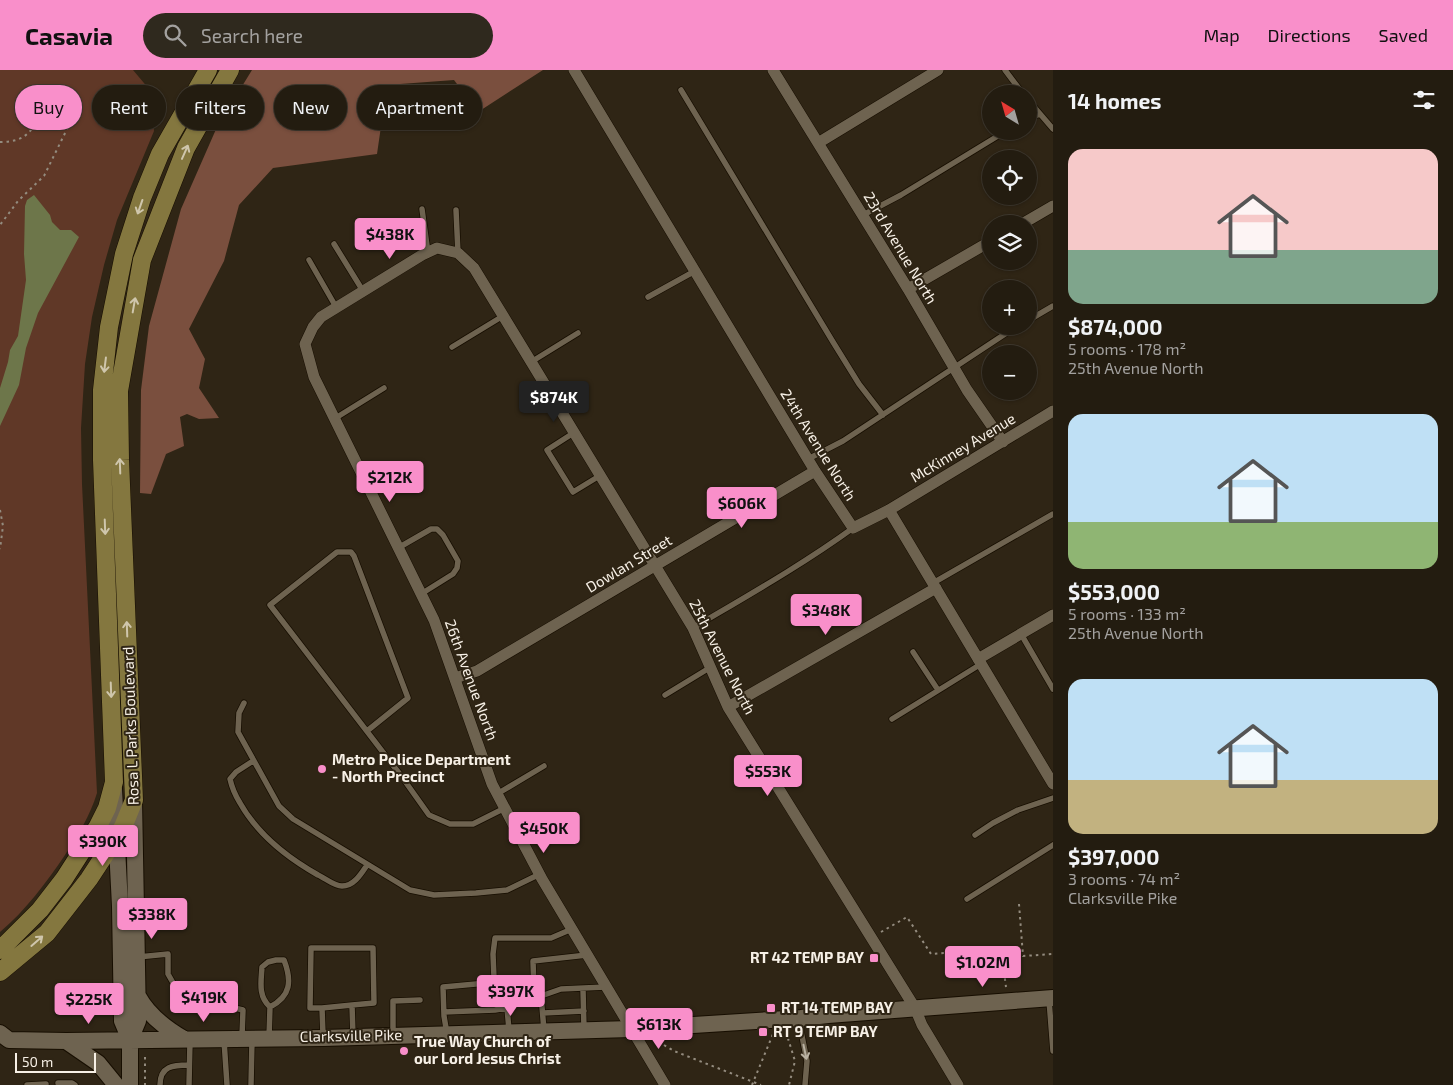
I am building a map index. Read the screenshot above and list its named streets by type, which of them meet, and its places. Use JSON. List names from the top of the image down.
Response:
{
  "streets": {
    "main road": ["Rosa L Parks Boulevard", "Clarksville Pike"],
    "street": [
      "23rd Avenue North",
      "24th Avenue North",
      "McKinney Avenue",
      "Dowlan Street",
      "25th Avenue North",
      "26th Avenue North"
    ]
  },
  "crossings": [
    ["23rd Avenue North", "McKinney Avenue"],
    ["24th Avenue North", "Dowlan Street"],
    ["Dowlan Street", "25th Avenue North"],
    ["Dowlan Street", "26th Avenue North"],
    ["25th Avenue North", "Clarksville Pike"],
    ["26th Avenue North", "Clarksville Pike"],
    ["Rosa L Parks Boulevard", "Clarksville Pike"]
  ],
  "places": {
    "other": ["Metro Police Department - North Precinct", "True Way Church of our Lord Jesus Christ"],
    "transit": ["RT 42 TEMP BAY", "RT 14 TEMP BAY", "RT 9 TEMP BAY"]
  },
  "scale_bar": "50 m",
  "north": "top left",
  "page": {
    "header": "Casavia",
    "search": "Search here",
    "nav": ["Map", "Directions", "Saved"],
    "heading": "14 homes",
    "map_buttons": ["+", "−"],
    "chip": [
      "Buy",
      "Rent",
      "Filters",
      "New",
      "Apartment"
    ],
    "list": [
      {
        "name": "$874,000",
        "note": "5 rooms · 178 m² · 25th Avenue North"
      },
      {
        "name": "$553,000",
        "note": "5 rooms · 133 m² · 25th Avenue North"
      },
      {
        "name": "$397,000",
        "note": "3 rooms · 74 m² · Clarksville Pike"
      }
    ],
    "price": [
      "$438K",
      "$874K",
      "$212K",
      "$606K",
      "$348K",
      "$553K",
      "$450K",
      "$390K",
      "$338K",
      "$1.02M",
      "$397K",
      "$419K",
      "$225K",
      "$613K"
    ],
    "scale": "50 m"
  }
}
